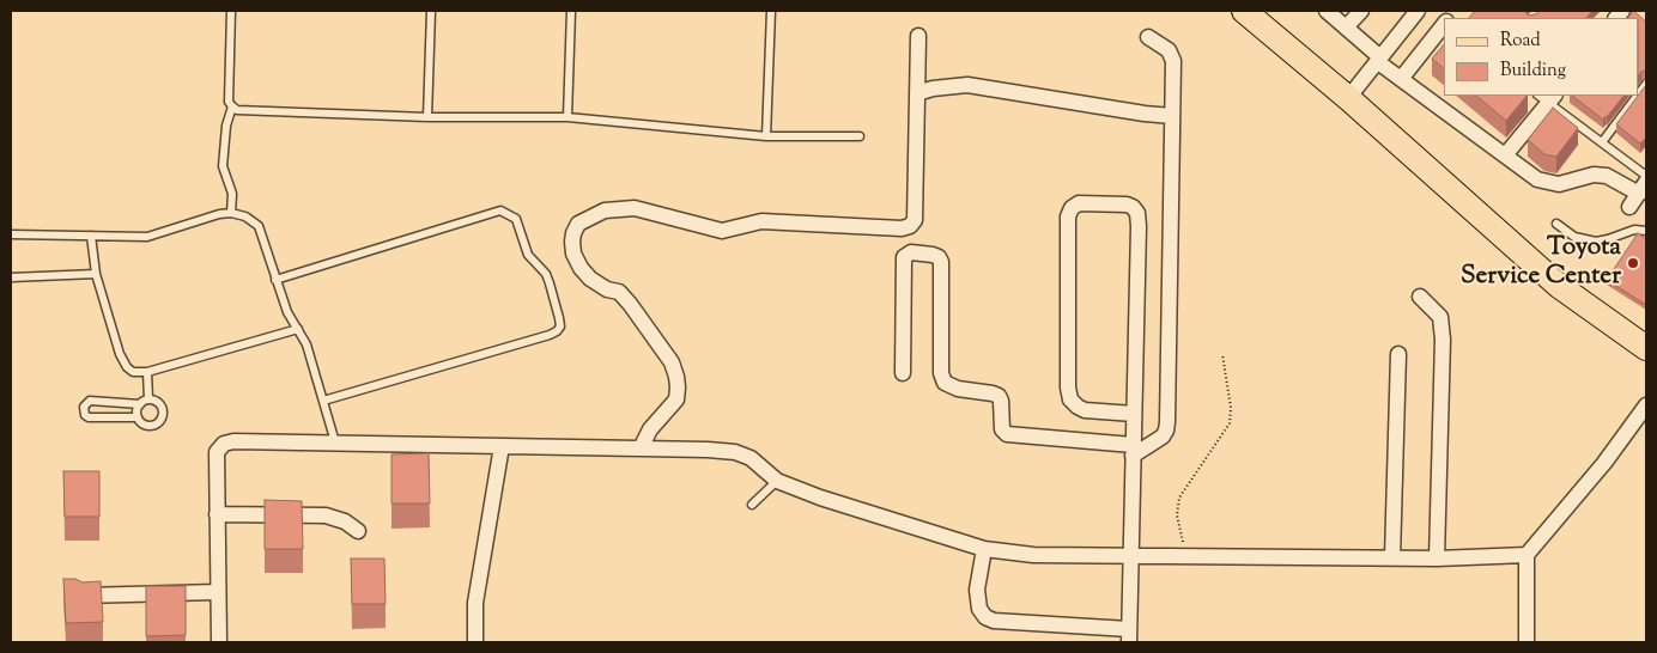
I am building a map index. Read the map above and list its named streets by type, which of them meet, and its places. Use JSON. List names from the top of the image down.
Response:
{
  "places": ["Toyota Service Center"],
  "legend": ["Road", "Building"]
}
